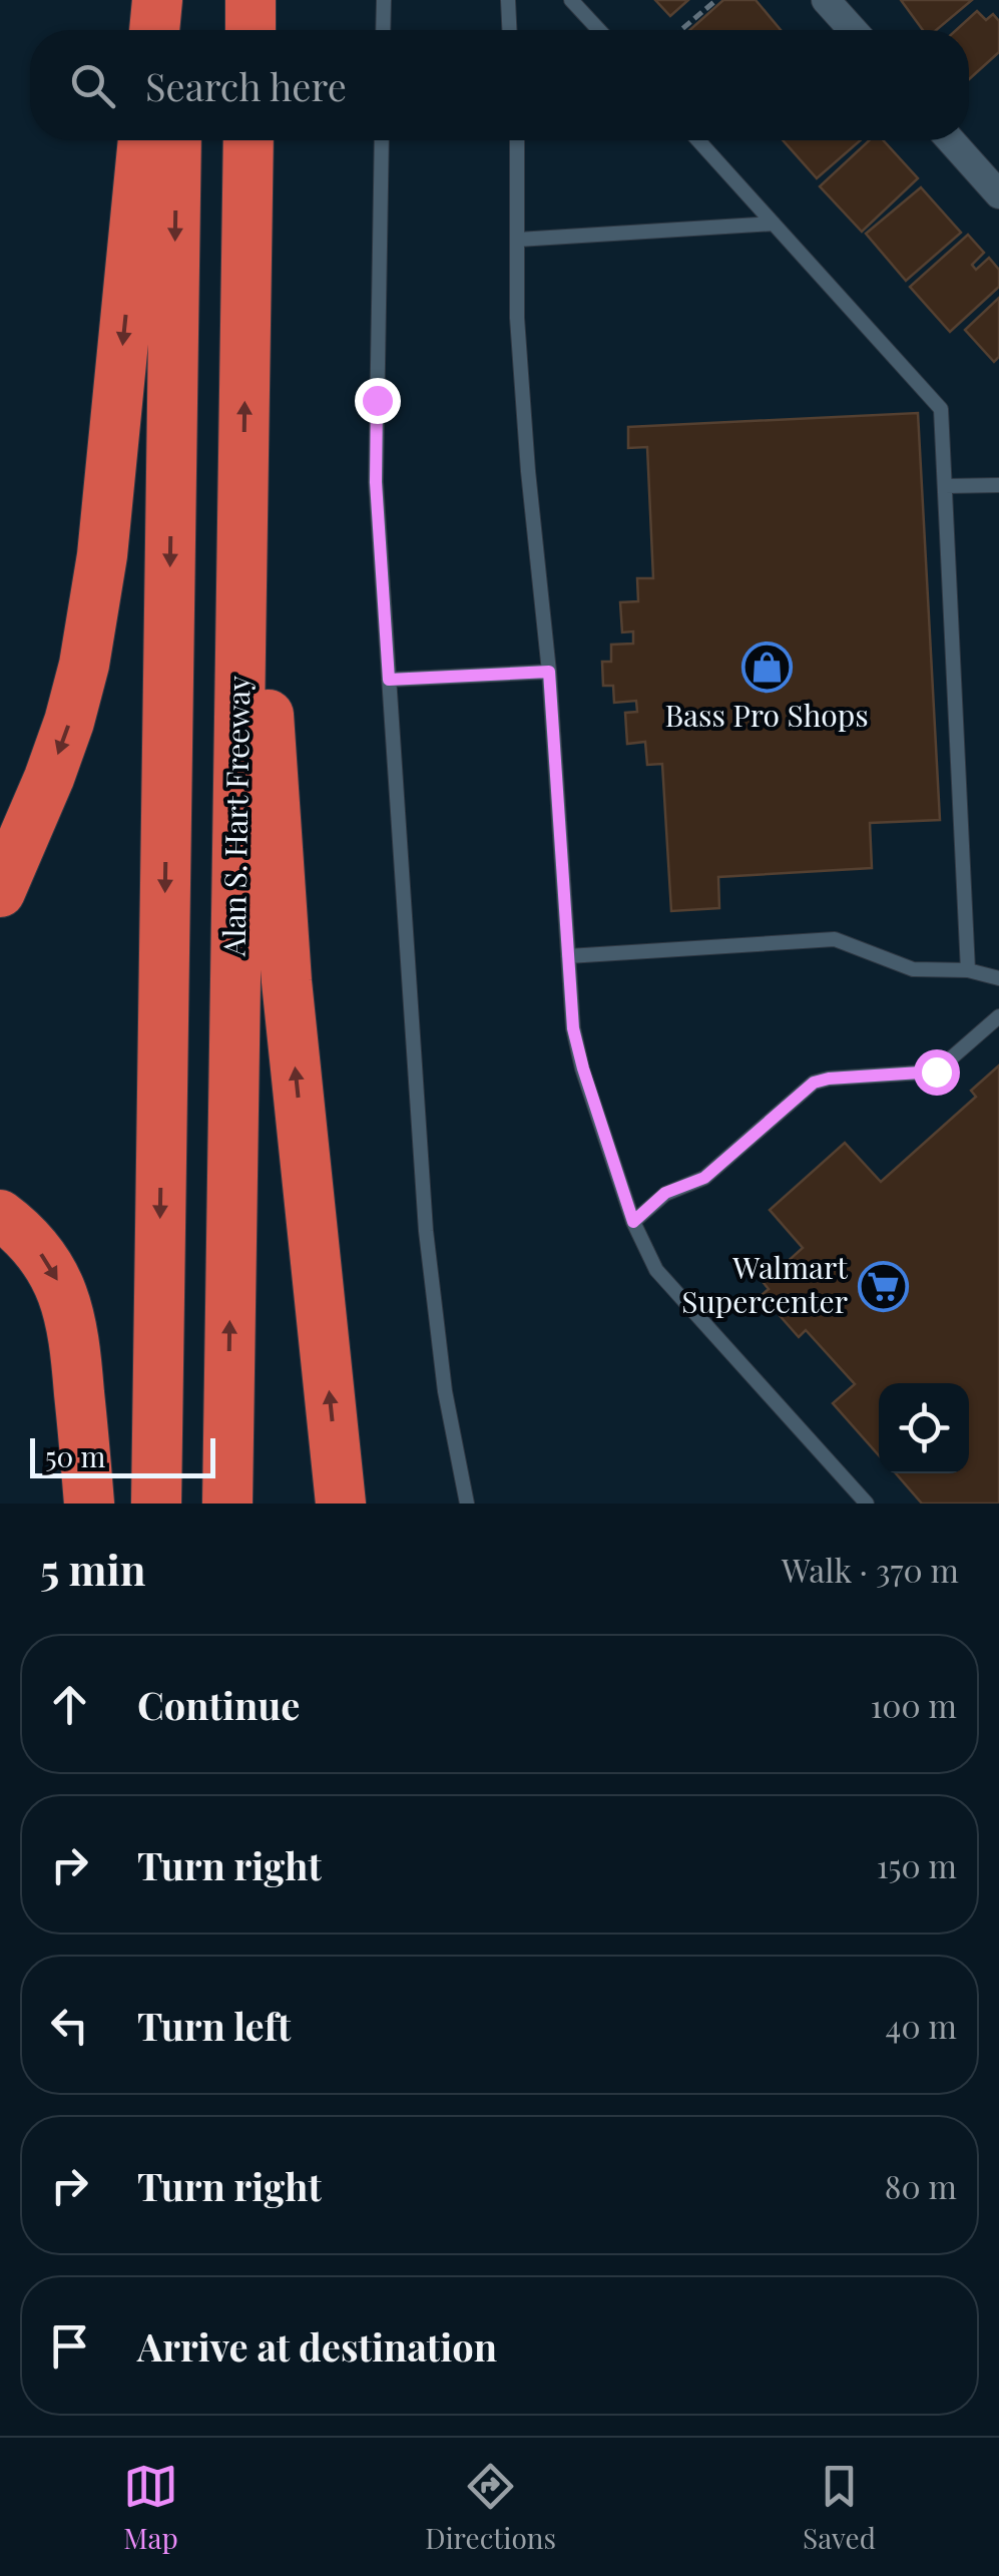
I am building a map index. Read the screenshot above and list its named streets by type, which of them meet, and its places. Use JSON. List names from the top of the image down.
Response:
{
  "streets": {
    "highway": ["Alan S. Hart Freeway"]
  },
  "places": {
    "shop": ["Bass Pro Shops"],
    "supermarket": ["Walmart Supercenter"]
  },
  "scale_bar": "50 m",
  "page": {
    "search": "Search here",
    "scale": "50 m",
    "heading": ["5 min", "Walk · 370 m"],
    "list": [
      ["Continue", "100 m"],
      ["Turn right", "150 m"],
      ["Turn left", "40 m"],
      ["Turn right", "80 m"],
      "Arrive at destination"
    ],
    "nav": ["Map", "Directions", "Saved"]
  }
}
